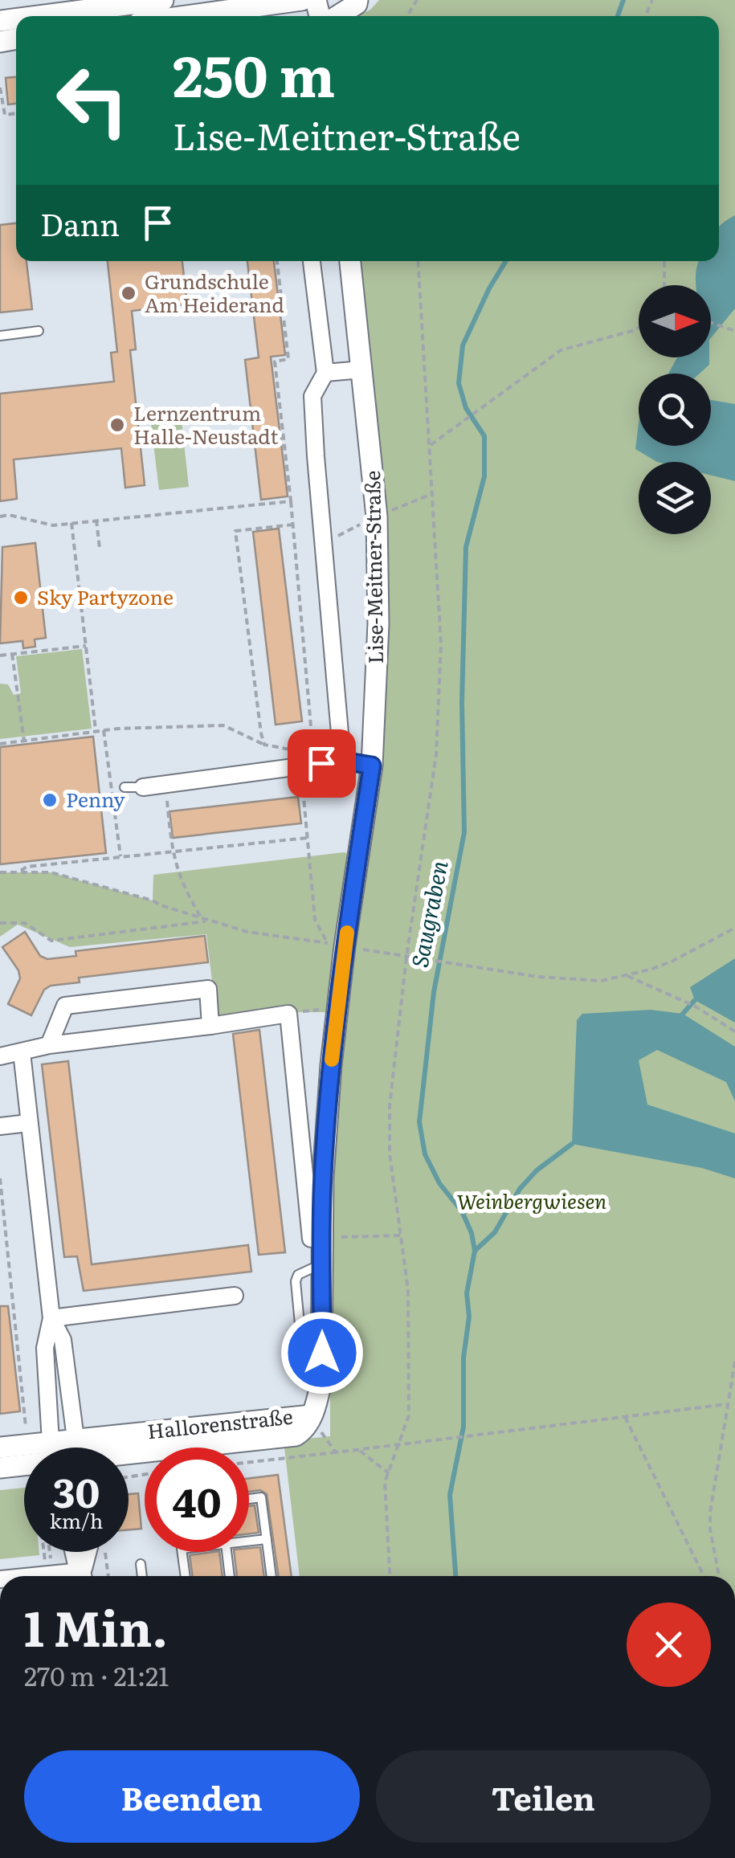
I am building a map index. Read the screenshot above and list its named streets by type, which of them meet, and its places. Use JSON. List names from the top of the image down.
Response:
{
  "streets": {
    "street": ["Lise-Meitner-Straße", "Hallorenstraße"]
  },
  "crossings": [
    ["Lise-Meitner-Straße", "Hallorenstraße"]
  ],
  "water": ["Saugraben"],
  "parks": ["Weinbergwiesen"],
  "places": [
    "Grundschule Am Heiderand",
    "Lernzentrum Halle-Neustadt",
    "Sky Partyzone",
    "Penny"
  ],
  "north": "right",
  "page": {
    "turn": ["250 m", "Lise-Meitner-Straße"],
    "then": "Dann",
    "speed": "30 km/h",
    "limit": "40",
    "heading": ["1 Min.", "270 m · 21:21"],
    "buttons": ["Beenden", "Teilen"]
  }
}
